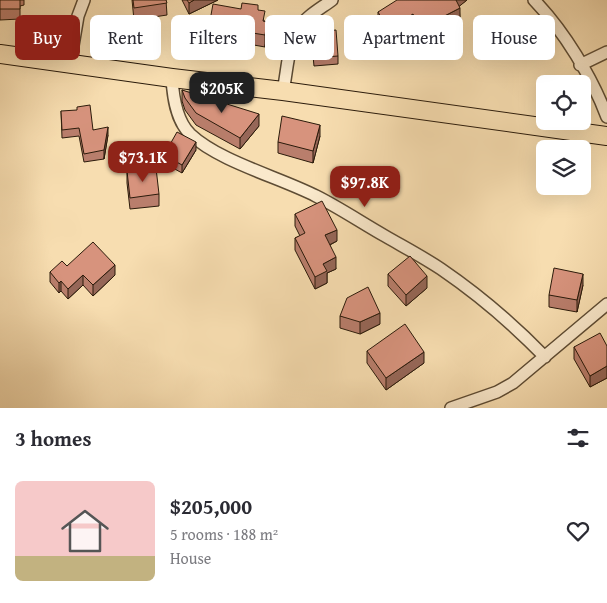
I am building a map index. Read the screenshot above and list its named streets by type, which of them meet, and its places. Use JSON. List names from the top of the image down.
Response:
{
  "page": {
    "chip": [
      "Buy",
      "Rent",
      "Filters",
      "New",
      "Apartment",
      "House"
    ],
    "price": ["$205K", "$73.1K", "$97.8K"],
    "heading": "3 homes",
    "list": [
      {
        "name": "$205,000",
        "note": "5 rooms · 188 m² · House"
      }
    ]
  }
}
